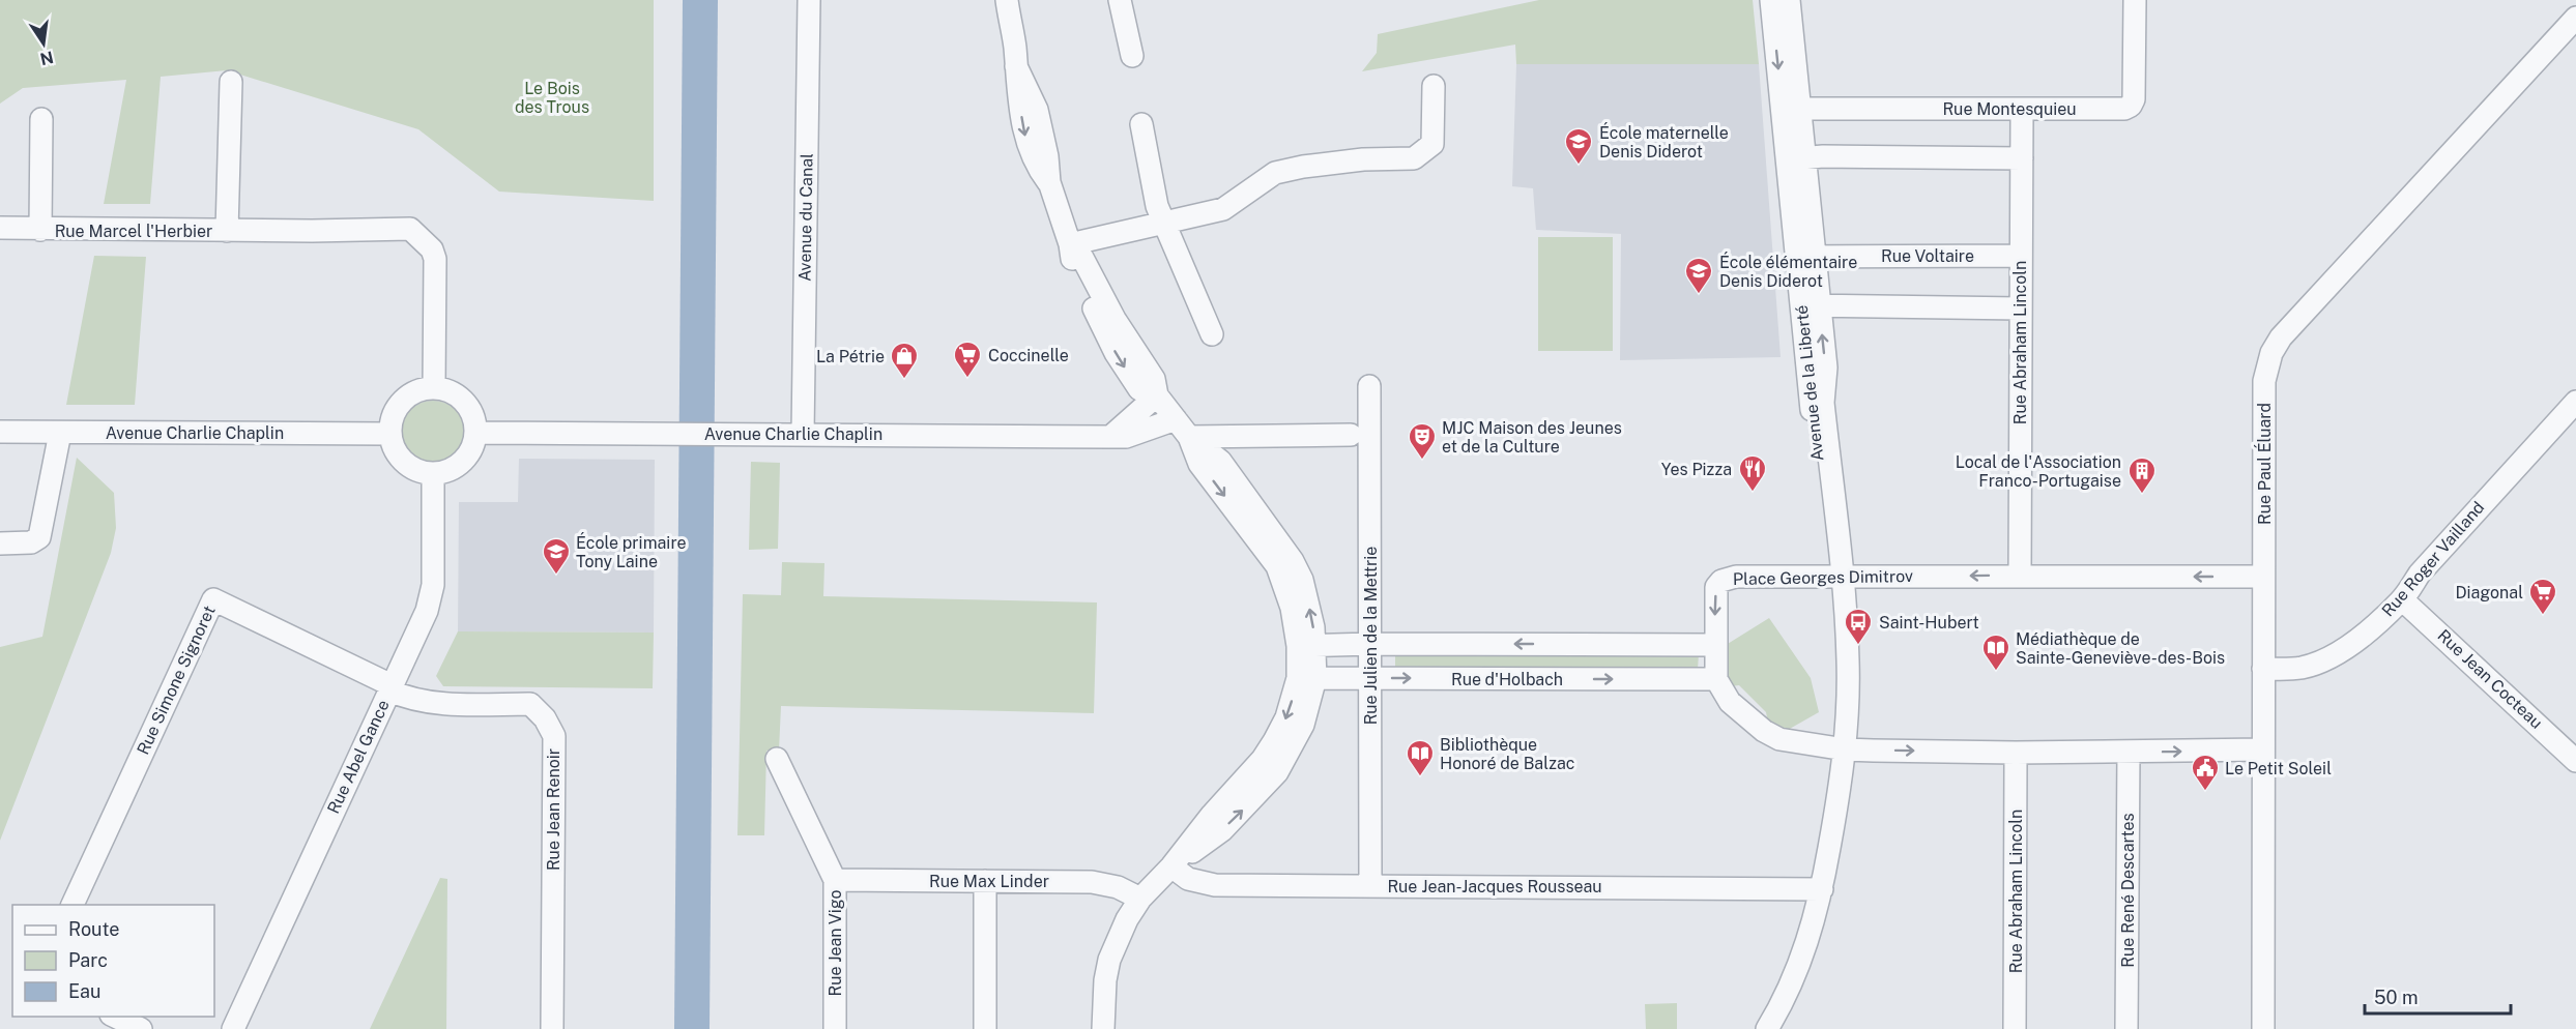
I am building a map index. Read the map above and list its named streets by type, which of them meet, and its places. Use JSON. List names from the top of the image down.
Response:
{
  "streets": {
    "street": [
      "Rue Montesquieu",
      "Avenue du Canal",
      "Rue Marcel l'Herbier",
      "Rue Voltaire",
      "Rue Abraham Lincoln",
      "Avenue de la Liberté",
      "Avenue Charlie Chaplin",
      "Rue Paul Éluard",
      "Rue Roger Vailland",
      "Place Georges Dimitrov",
      "Rue Julien de la Mettrie",
      "Rue d'Holbach",
      "Rue Jean Cocteau",
      "Rue Simone Signoret",
      "Rue Abel Gance",
      "Rue Jean Renoir",
      "Rue Max Linder",
      "Rue Jean-Jacques Rousseau",
      "Rue René Descartes",
      "Rue Jean Vigo"
    ]
  },
  "crossings": [
    ["Rue Montesquieu", "Rue Abraham Lincoln"],
    ["Rue Montesquieu", "Avenue de la Liberté"],
    ["Avenue du Canal", "Avenue Charlie Chaplin"],
    ["Rue Marcel l'Herbier", "Avenue Charlie Chaplin"],
    ["Rue Marcel l'Herbier", "Rue Abel Gance"],
    ["Rue Voltaire", "Rue Abraham Lincoln"],
    ["Rue Voltaire", "Avenue de la Liberté"],
    ["Rue Abraham Lincoln", "Place Georges Dimitrov"],
    ["Avenue de la Liberté", "Place Georges Dimitrov"],
    ["Avenue de la Liberté", "Rue Jean-Jacques Rousseau"],
    ["Avenue Charlie Chaplin", "Rue Abel Gance"],
    ["Rue Paul Éluard", "Rue Roger Vailland"],
    ["Rue Paul Éluard", "Place Georges Dimitrov"],
    ["Rue Roger Vailland", "Rue Jean Cocteau"],
    ["Place Georges Dimitrov", "Rue d'Holbach"],
    ["Rue Julien de la Mettrie", "Rue d'Holbach"],
    ["Rue Julien de la Mettrie", "Rue Jean-Jacques Rousseau"],
    ["Rue Simone Signoret", "Rue Abel Gance"],
    ["Rue Simone Signoret", "Rue Jean Renoir"],
    ["Rue Abel Gance", "Rue Jean Renoir"],
    ["Rue Max Linder", "Rue Jean Vigo"]
  ],
  "parks": ["Le Bois des Trous"],
  "places": {
    "school or university": ["École maternelle Denis Diderot", "École élémentaire Denis Diderot", "École primaire Tony Laine"],
    "supermarket": ["Coccinelle", "Diagonal"],
    "shop": ["La Pétrie"],
    "theatre": ["MJC Maison des Jeunes et de la Culture"],
    "restaurant": ["Yes Pizza"],
    "building": ["Local de l'Association Franco-Portugaise"],
    "bus stop": ["Saint-Hubert"],
    "library": ["Médiathèque de Sainte-Geneviève-des-Bois", "Bibliothèque Honoré de Balzac"],
    "public building": ["Le Petit Soleil"]
  },
  "legend": ["Route", "Parc", "Eau"],
  "scale_bar": "50 m",
  "north": "bottom"
}
